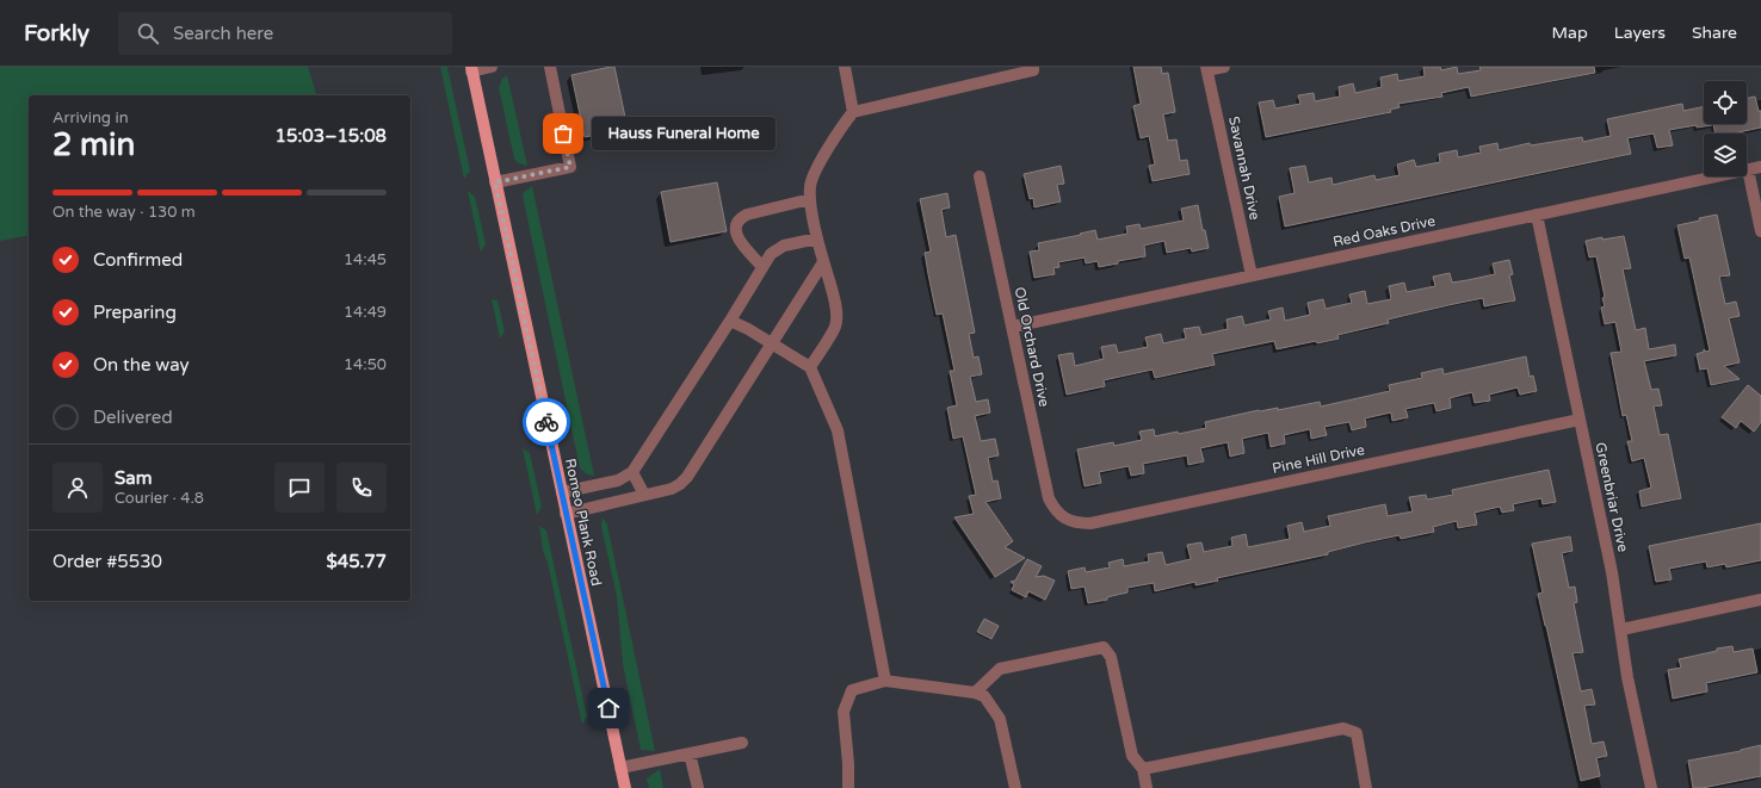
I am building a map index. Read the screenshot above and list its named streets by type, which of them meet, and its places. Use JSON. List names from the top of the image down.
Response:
{
  "streets": {
    "main road": ["Romeo Plank Road"],
    "street": [
      "Savannah Drive",
      "Red Oaks Drive",
      "Old Orchard Drive",
      "Pine Hill Drive",
      "Greenbriar Drive"
    ]
  },
  "crossings": [
    ["Savannah Drive", "Red Oaks Drive"],
    ["Red Oaks Drive", "Old Orchard Drive"],
    ["Red Oaks Drive", "Greenbriar Drive"],
    ["Old Orchard Drive", "Pine Hill Drive"],
    ["Pine Hill Drive", "Greenbriar Drive"]
  ],
  "places": ["Hauss Funeral Home"],
  "page": {
    "header": "Forkly",
    "search": "Search here",
    "nav": ["Map", "Layers", "Share"],
    "heading": ["2 min", "Arriving in", "15:03–15:08"],
    "panel": [
      "Sam",
      "Courier · 4.8",
      "Order #5530",
      "$45.77"
    ],
    "bubble": "Hauss Funeral Home",
    "bar": "On the way · 130 m",
    "list": [
      ["Confirmed", "14:45"],
      ["Preparing", "14:49"],
      ["On the way", "14:50"],
      "Delivered"
    ]
  }
}
